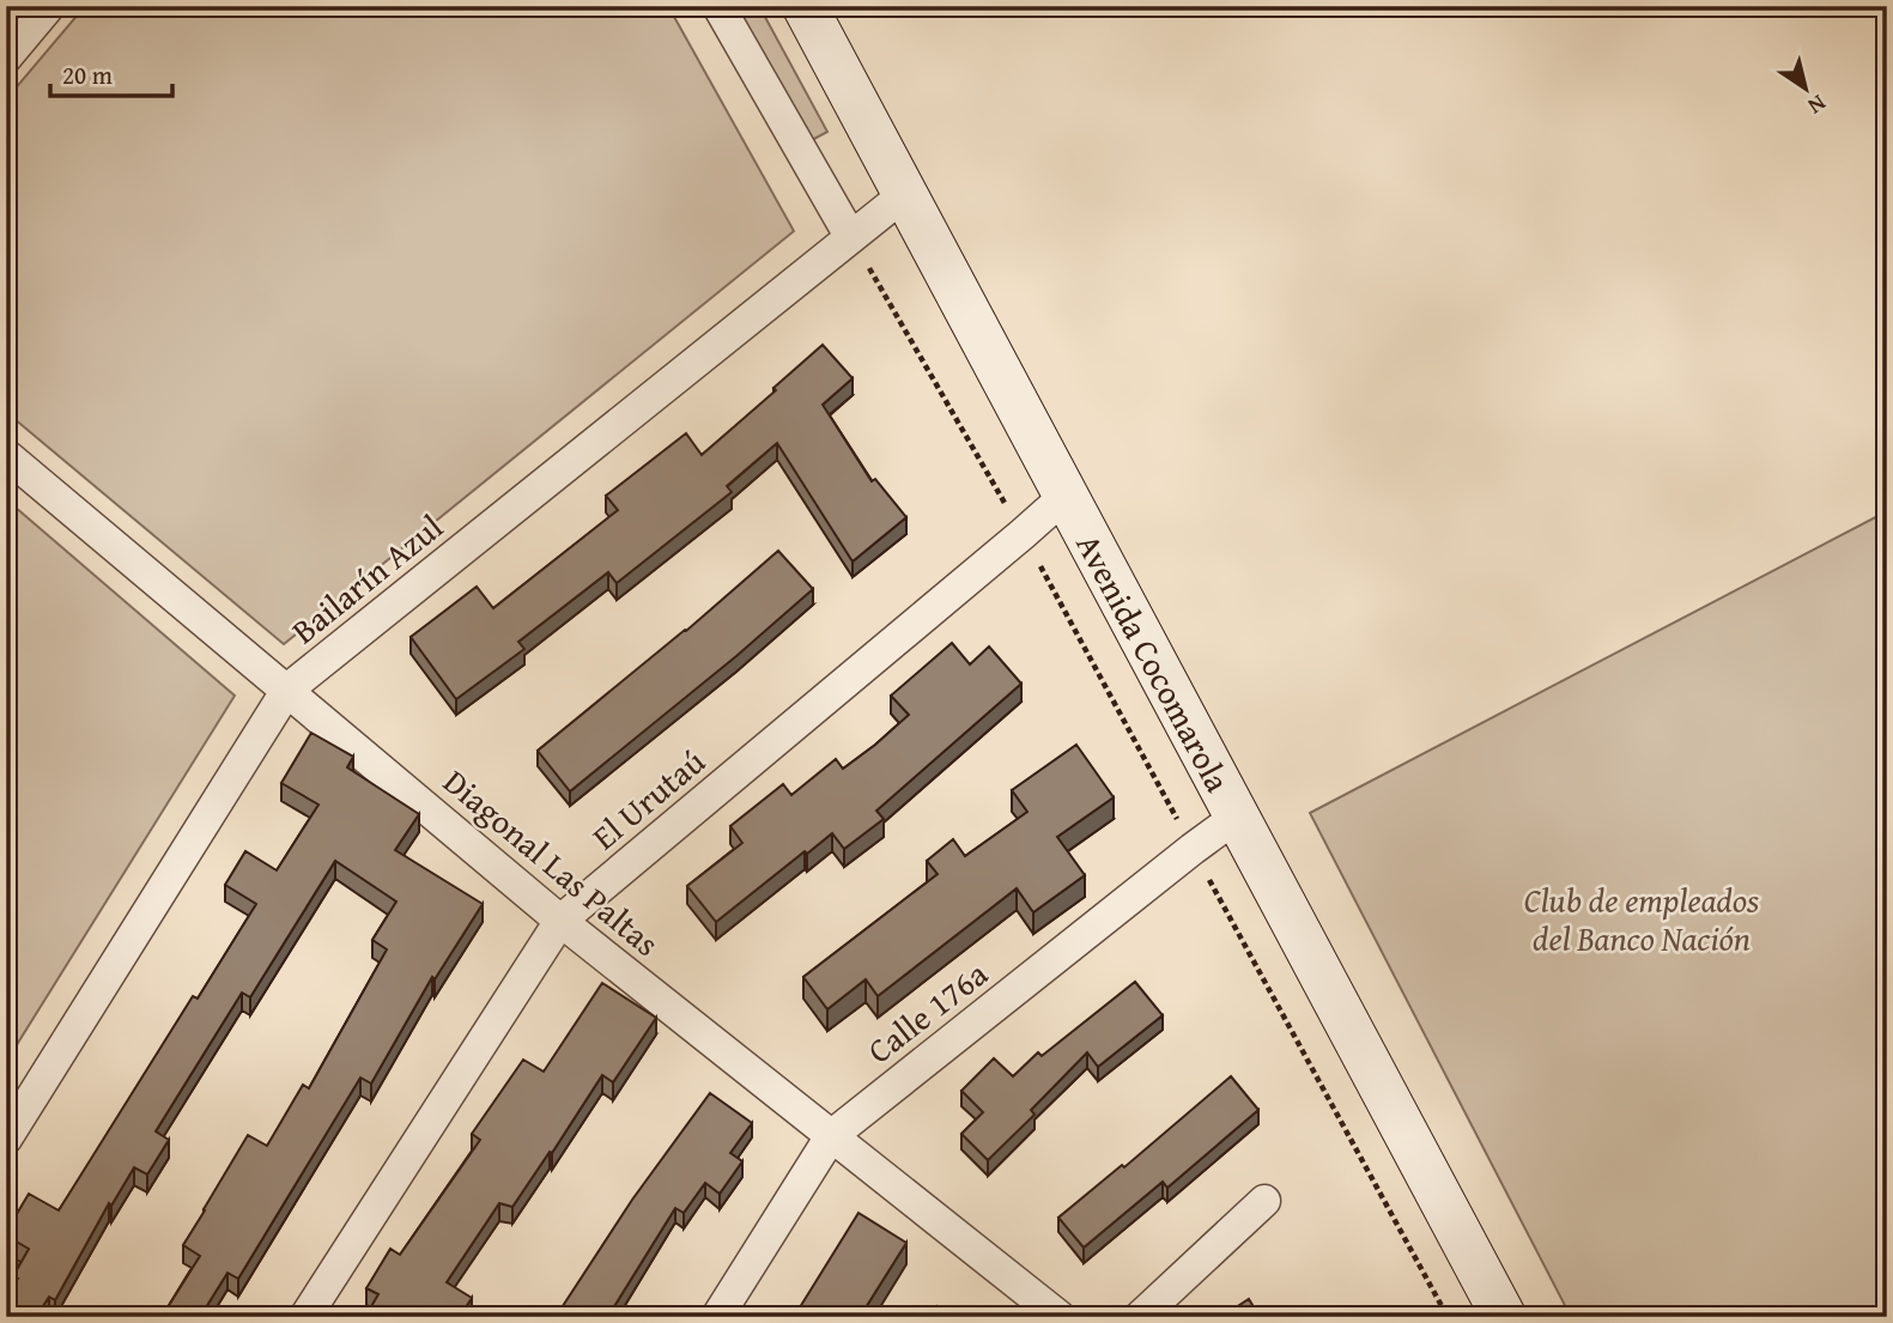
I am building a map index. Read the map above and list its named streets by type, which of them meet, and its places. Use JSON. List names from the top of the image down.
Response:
{
  "streets": {
    "main road": ["Avenida Cocomarola"],
    "street": [
      "Bailarín Azul",
      "El Urutaú",
      "Diagonal Las Paltas",
      "Calle 176a"
    ]
  },
  "crossings": [
    ["Bailarín Azul", "Avenida Cocomarola"],
    ["Bailarín Azul", "Diagonal Las Paltas"],
    ["Avenida Cocomarola", "El Urutaú"],
    ["Avenida Cocomarola", "Calle 176a"],
    ["El Urutaú", "Diagonal Las Paltas"],
    ["Diagonal Las Paltas", "Calle 176a"]
  ],
  "parks": ["Club de empleados del Banco Nación"],
  "scale_bar": "20 m",
  "north": "bottom right"
}
